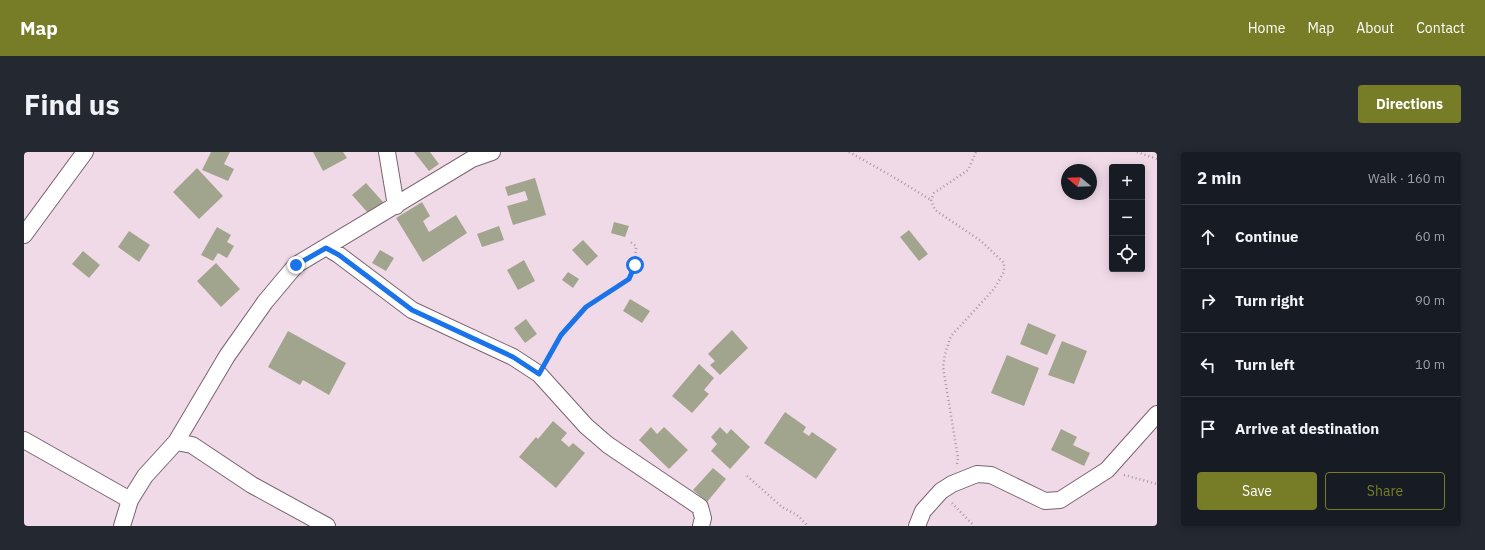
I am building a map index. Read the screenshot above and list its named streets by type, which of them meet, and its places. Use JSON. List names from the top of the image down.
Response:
{
  "north": "left",
  "page": {
    "header": "Map",
    "nav": [
      "Home",
      "Map",
      "About",
      "Contact"
    ],
    "buttons": [
      "Directions",
      ["Save", "Share"]
    ],
    "title": "Find us",
    "heading": ["2 min", "Walk · 160 m"],
    "map_buttons": ["+", "−"],
    "list": [
      ["Continue", "60 m"],
      ["Turn right", "90 m"],
      ["Turn left", "10 m"],
      "Arrive at destination"
    ]
  }
}
